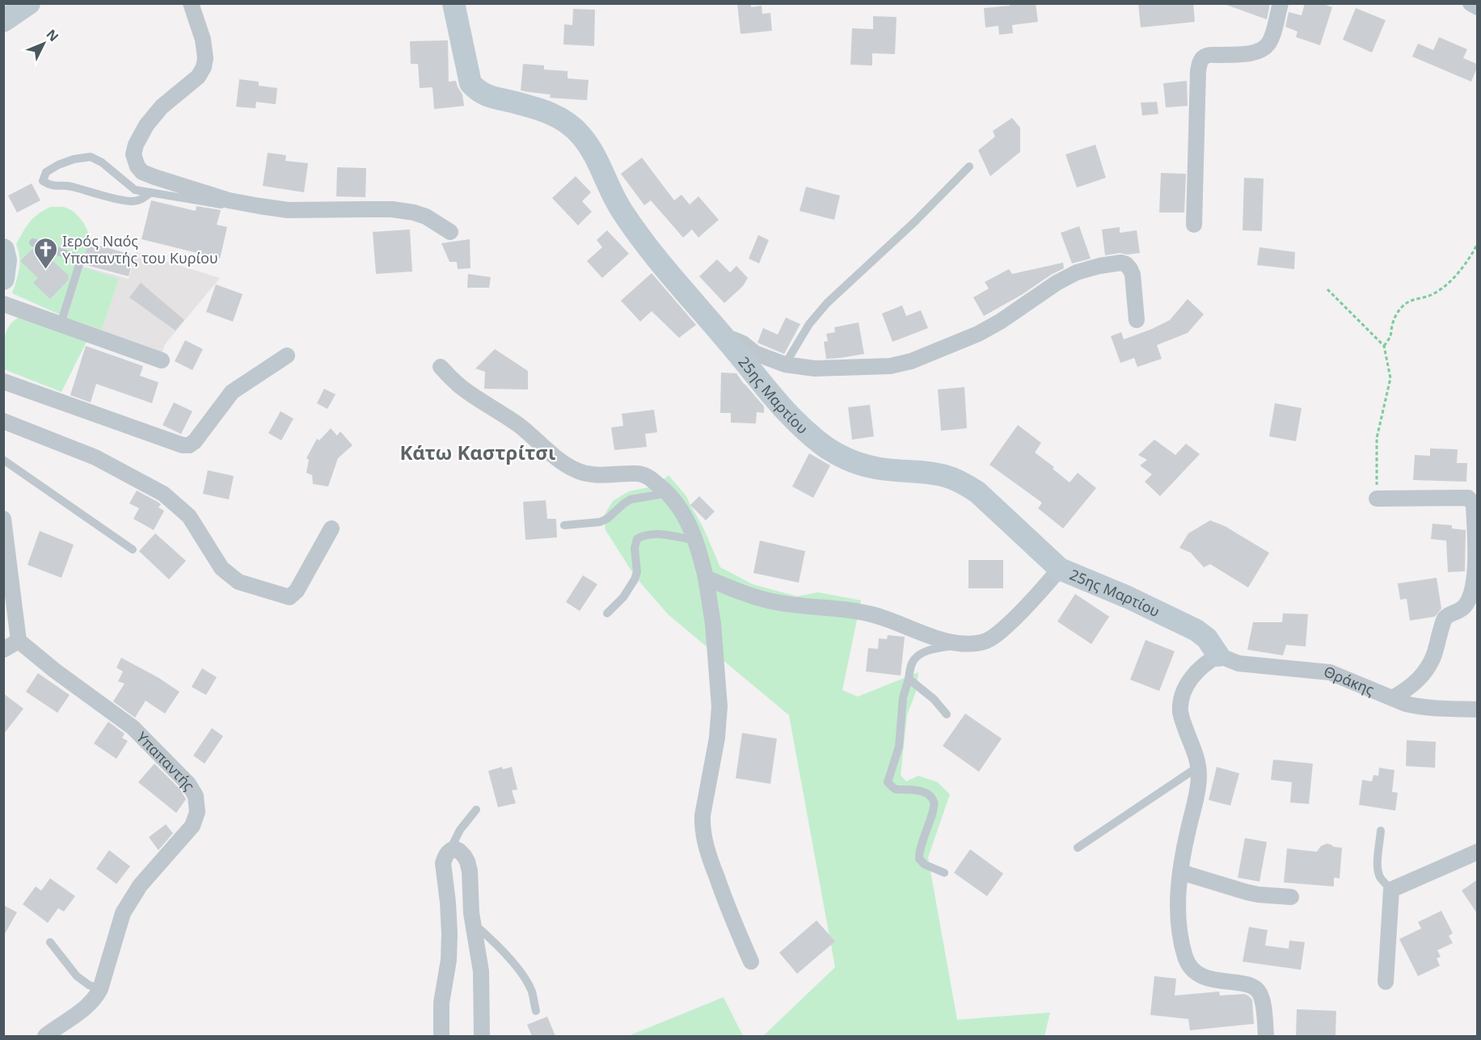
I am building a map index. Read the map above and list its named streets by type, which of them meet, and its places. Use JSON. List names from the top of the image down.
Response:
{
  "streets": {
    "street": ["25ης Μαρτίου", "Θράκης", "Υπαπαντής"]
  },
  "crossings": [
    ["25ης Μαρτίου", "Θράκης"]
  ],
  "districts": ["Κάτω Καστρίτσι"],
  "places": {
    "church": ["Ιερός Ναός Υπαπαντής του Κυρίου"]
  },
  "north": "top right"
}
